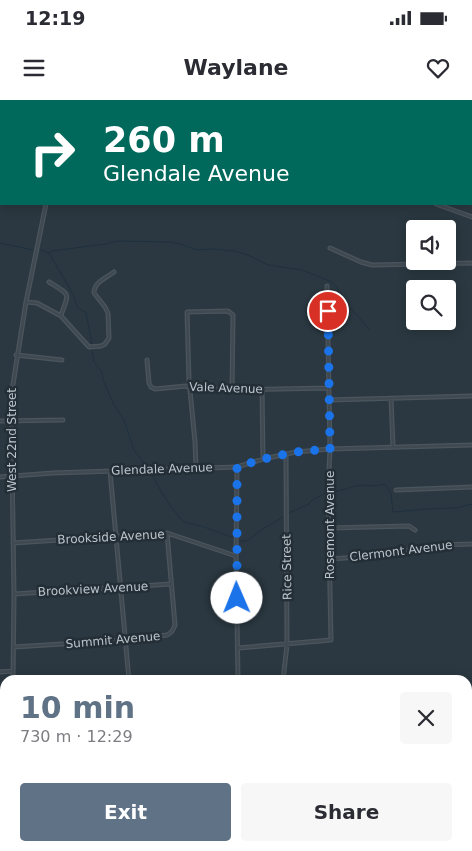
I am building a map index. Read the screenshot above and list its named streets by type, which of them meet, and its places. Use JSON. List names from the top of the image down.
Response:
{
  "streets": {
    "street": [
      "Vale Avenue",
      "West 22nd Street",
      "Glendale Avenue",
      "Rosemont Avenue",
      "Brookside Avenue",
      "Clermont Avenue",
      "Rice Street",
      "Brookview Avenue",
      "Summit Avenue"
    ]
  },
  "crossings": [
    ["Vale Avenue", "Rosemont Avenue"],
    ["West 22nd Street", "Glendale Avenue"],
    ["West 22nd Street", "Brookside Avenue"],
    ["West 22nd Street", "Brookview Avenue"],
    ["West 22nd Street", "Summit Avenue"],
    ["Glendale Avenue", "Rosemont Avenue"],
    ["Glendale Avenue", "Rice Street"],
    ["Rosemont Avenue", "Clermont Avenue"],
    ["Rosemont Avenue", "Rice Street"],
    ["Brookside Avenue", "Summit Avenue"],
    ["Brookview Avenue", "Summit Avenue"]
  ],
  "page": {
    "status": "12:19",
    "header": "Waylane",
    "turn": ["260 m", "Glendale Avenue"],
    "heading": ["10 min", "730 m · 12:29"],
    "buttons": ["Exit", "Share"]
  }
}
